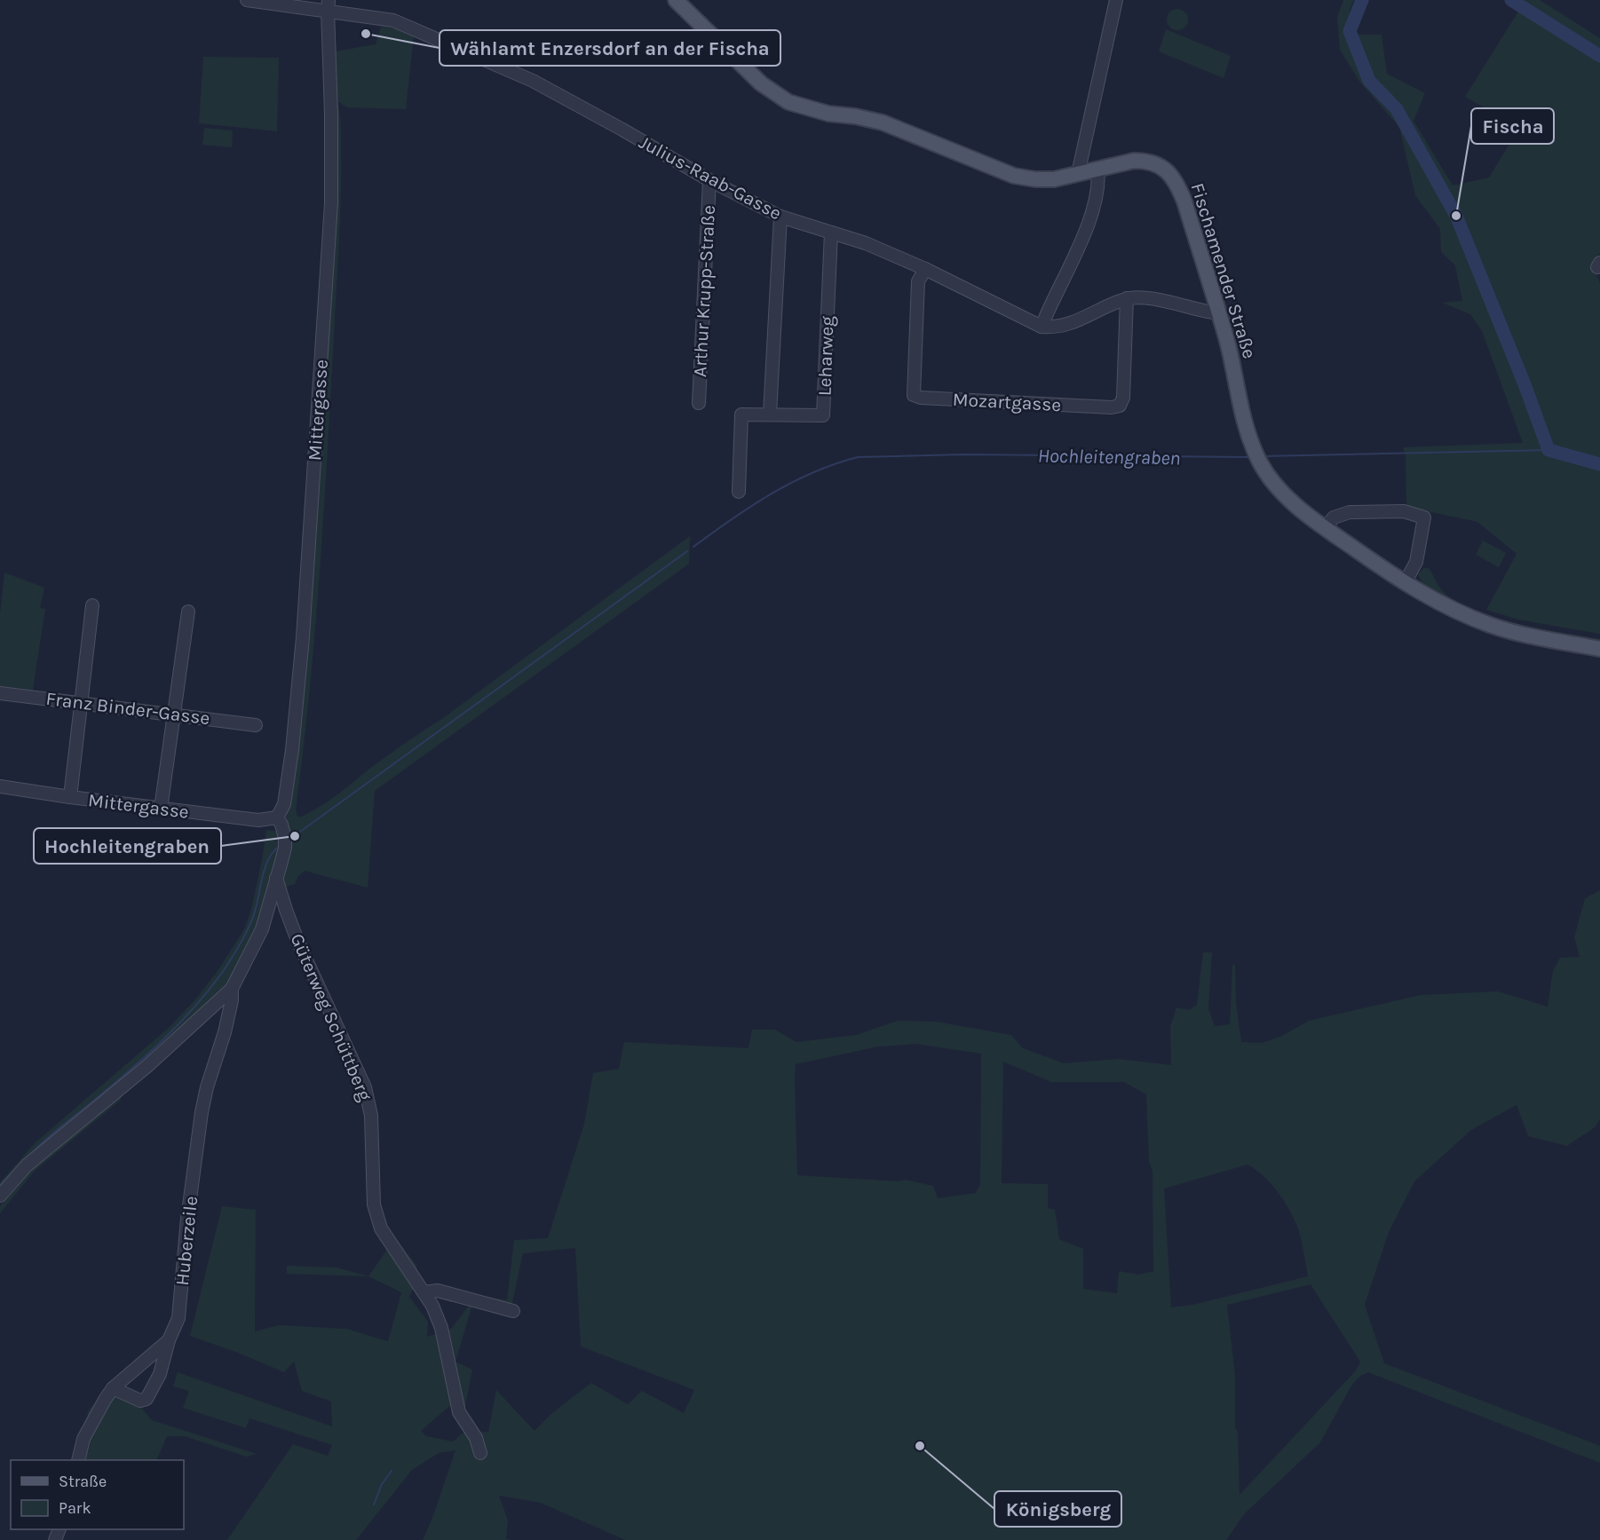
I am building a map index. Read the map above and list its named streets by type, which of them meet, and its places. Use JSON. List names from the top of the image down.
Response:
{
  "streets": {
    "main road": ["Fischamender Straße"],
    "street": [
      "Julius-Raab-Gasse",
      "Arthur Krupp-Straße",
      "Leharweg",
      "Mozartgasse",
      "Mittergasse",
      "Franz Binder-Gasse",
      "Güterweg Schüttberg",
      "Huberzeile"
    ]
  },
  "crossings": [
    ["Julius-Raab-Gasse", "Arthur Krupp-Straße"],
    ["Julius-Raab-Gasse", "Leharweg"],
    ["Julius-Raab-Gasse", "Mozartgasse"],
    ["Julius-Raab-Gasse", "Mittergasse"]
  ],
  "water": ["Hochleitengraben"],
  "places": [
    "Wählamt Enzersdorf an der Fischa",
    "Fischa",
    "Hochleitengraben",
    "Königsberg"
  ],
  "legend": ["Straße", "Park"]
}
